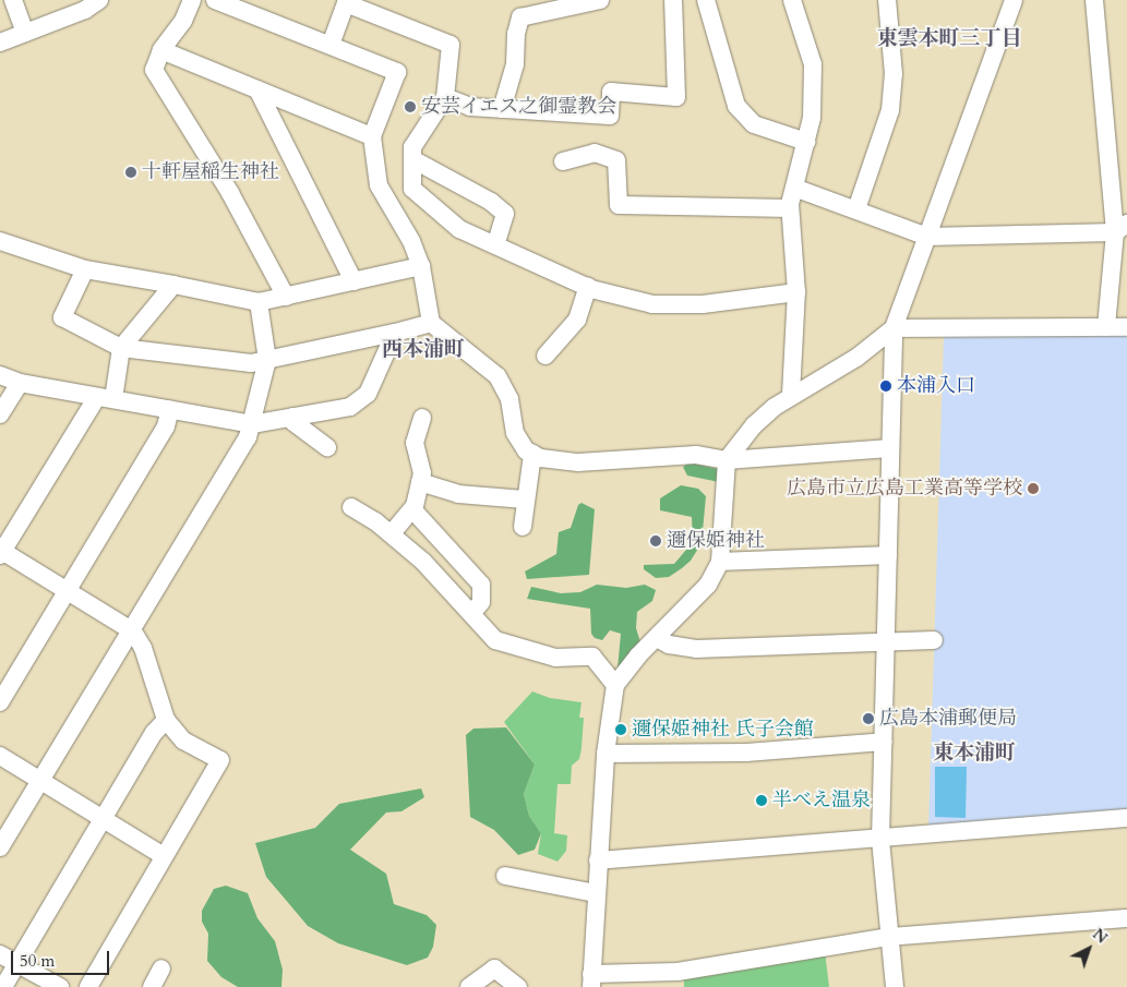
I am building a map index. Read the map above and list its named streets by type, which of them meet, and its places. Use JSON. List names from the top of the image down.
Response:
{
  "districts": ["東雲本町三丁目", "西本浦町", "東本浦町"],
  "places": [
    "安芸イエス之御霊教会",
    "十軒屋稲生神社",
    "本浦入口",
    "広島市立広島工業高等学校",
    "邇保姫神社",
    "広島本浦郵便局",
    "邇保姫神社 氏子会館",
    "半べえ温泉"
  ],
  "scale_bar": "50 m",
  "north": "top right"
}
